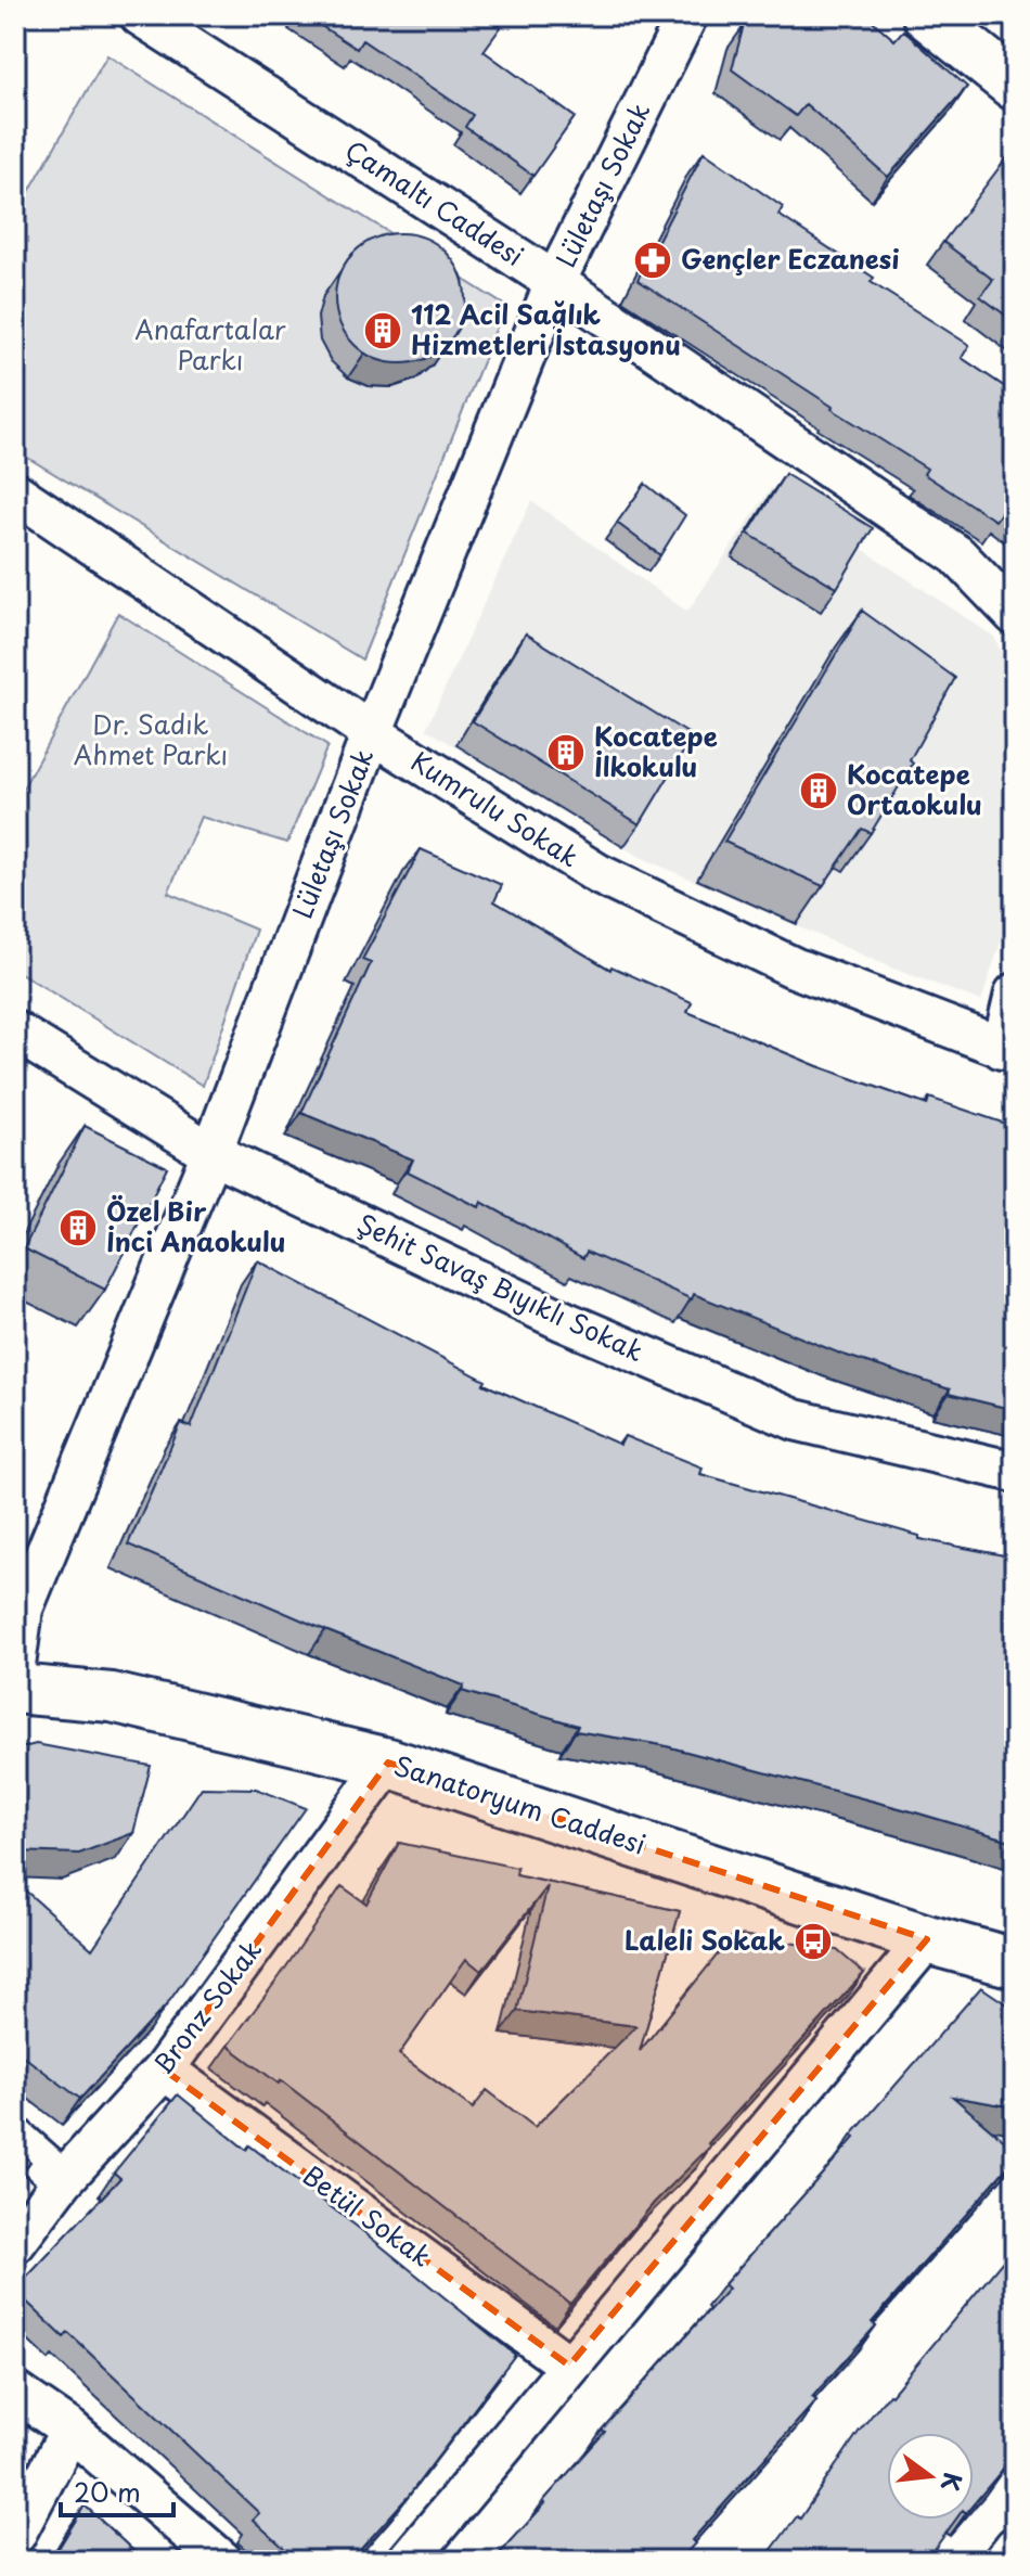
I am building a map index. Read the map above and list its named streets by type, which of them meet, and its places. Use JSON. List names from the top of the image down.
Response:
{
  "streets": {
    "main road": ["Sanatoryum Caddesi"],
    "street": [
      "Lületaşı Sokak",
      "Çamaltı Caddesi",
      "Kumrulu Sokak",
      "Şehit Savaş Bıyıklı Sokak",
      "Bronz Sokak",
      "Betül Sokak"
    ]
  },
  "crossings": [
    ["Lületaşı Sokak", "Çamaltı Caddesi"],
    ["Lületaşı Sokak", "Kumrulu Sokak"],
    ["Lületaşı Sokak", "Şehit Savaş Bıyıklı Sokak"],
    ["Sanatoryum Caddesi", "Bronz Sokak"],
    ["Bronz Sokak", "Betül Sokak"]
  ],
  "parks": ["Anafartalar Parkı", "Dr. Sadık Ahmet Parkı"],
  "places": {
    "pharmacy": ["Gençler Eczanesi"],
    "building": [
      "112 Acil Sağlık Hizmetleri İstasyonu",
      "Kocatepe İlkokulu",
      "Kocatepe Ortaokulu",
      "Özel Bir İnci Anaokulu"
    ],
    "bus stop": ["Laleli Sokak"]
  },
  "scale_bar": "20 m",
  "north": "right"
}
